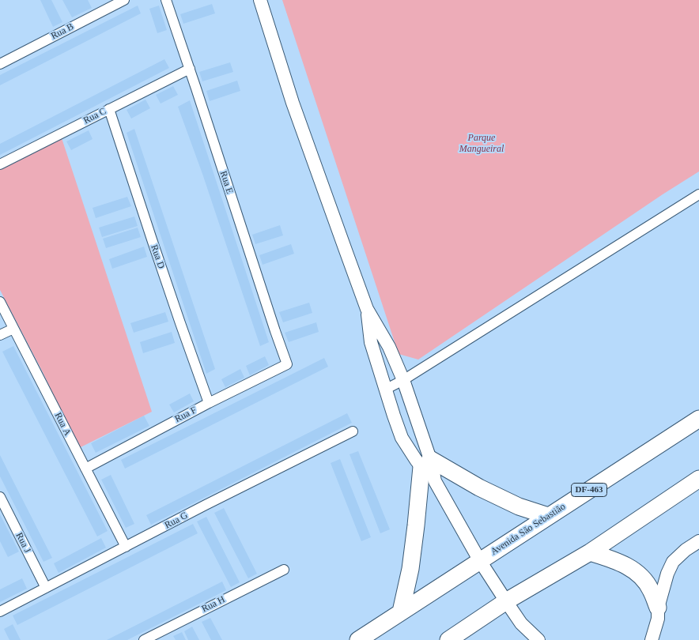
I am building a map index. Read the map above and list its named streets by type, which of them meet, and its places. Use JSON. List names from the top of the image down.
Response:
{
  "streets": {
    "main road": ["DF-463", "Avenida São Sebastião"],
    "street": [
      "Rua B",
      "Rua C",
      "Rua E",
      "Rua D",
      "Rua F",
      "Rua A",
      "Rua G",
      "Rua J",
      "Rua H"
    ]
  },
  "crossings": [
    ["Rua C", "Rua E"],
    ["Rua C", "Rua D"],
    ["Rua E", "Rua F"],
    ["Rua D", "Rua F"],
    ["Rua F", "Rua A"],
    ["Rua A", "Rua G"],
    ["Rua G", "Rua J"]
  ],
  "parks": ["Parque Mangueiral"]
}
